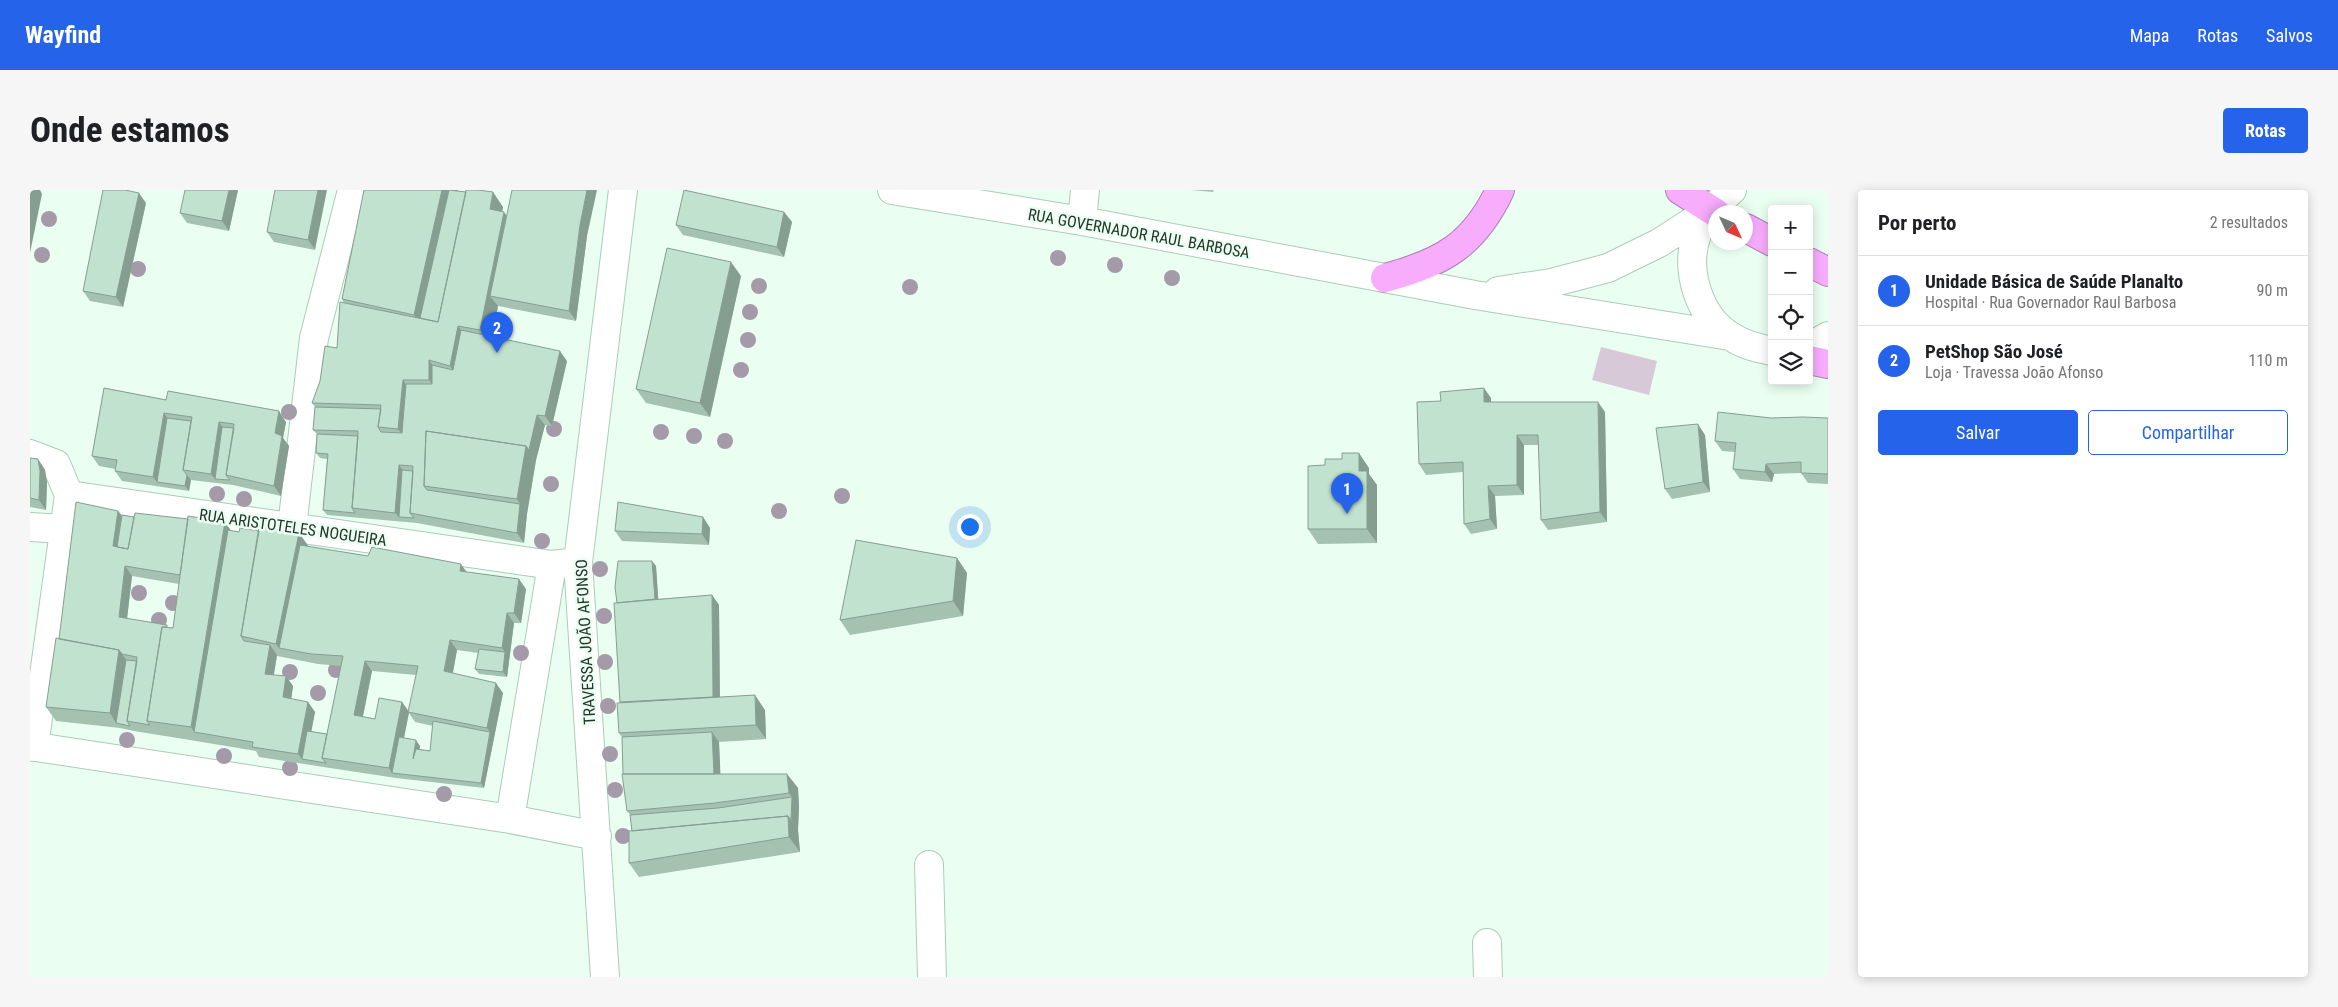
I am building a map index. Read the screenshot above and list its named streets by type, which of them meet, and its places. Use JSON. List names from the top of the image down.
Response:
{
  "streets": {
    "street": ["RUA GOVERNADOR RAUL BARBOSA", "RUA ARISTOTELES NOGUEIRA", "TRAVESSA JOÃO AFONSO"]
  },
  "crossings": [
    ["RUA ARISTOTELES NOGUEIRA", "TRAVESSA JOÃO AFONSO"]
  ],
  "north": "bottom right",
  "page": {
    "header": "Wayfind",
    "nav": ["Mapa", "Rotas", "Salvos"],
    "buttons": [
      "Rotas",
      ["Salvar", "Compartilhar"]
    ],
    "title": "Onde estamos",
    "heading": ["Por perto", "2 resultados"],
    "map_buttons": ["+", "−"],
    "list": [
      {
        "mark": "1",
        "name": "Unidade Básica de Saúde Planalto",
        "note": "Hospital · Rua Governador Raul Barbosa",
        "value": "90 m"
      },
      {
        "mark": "2",
        "name": "PetShop São José",
        "note": "Loja · Travessa João Afonso",
        "value": "110 m"
      }
    ],
    "pins": ["2", "1"]
  }
}
